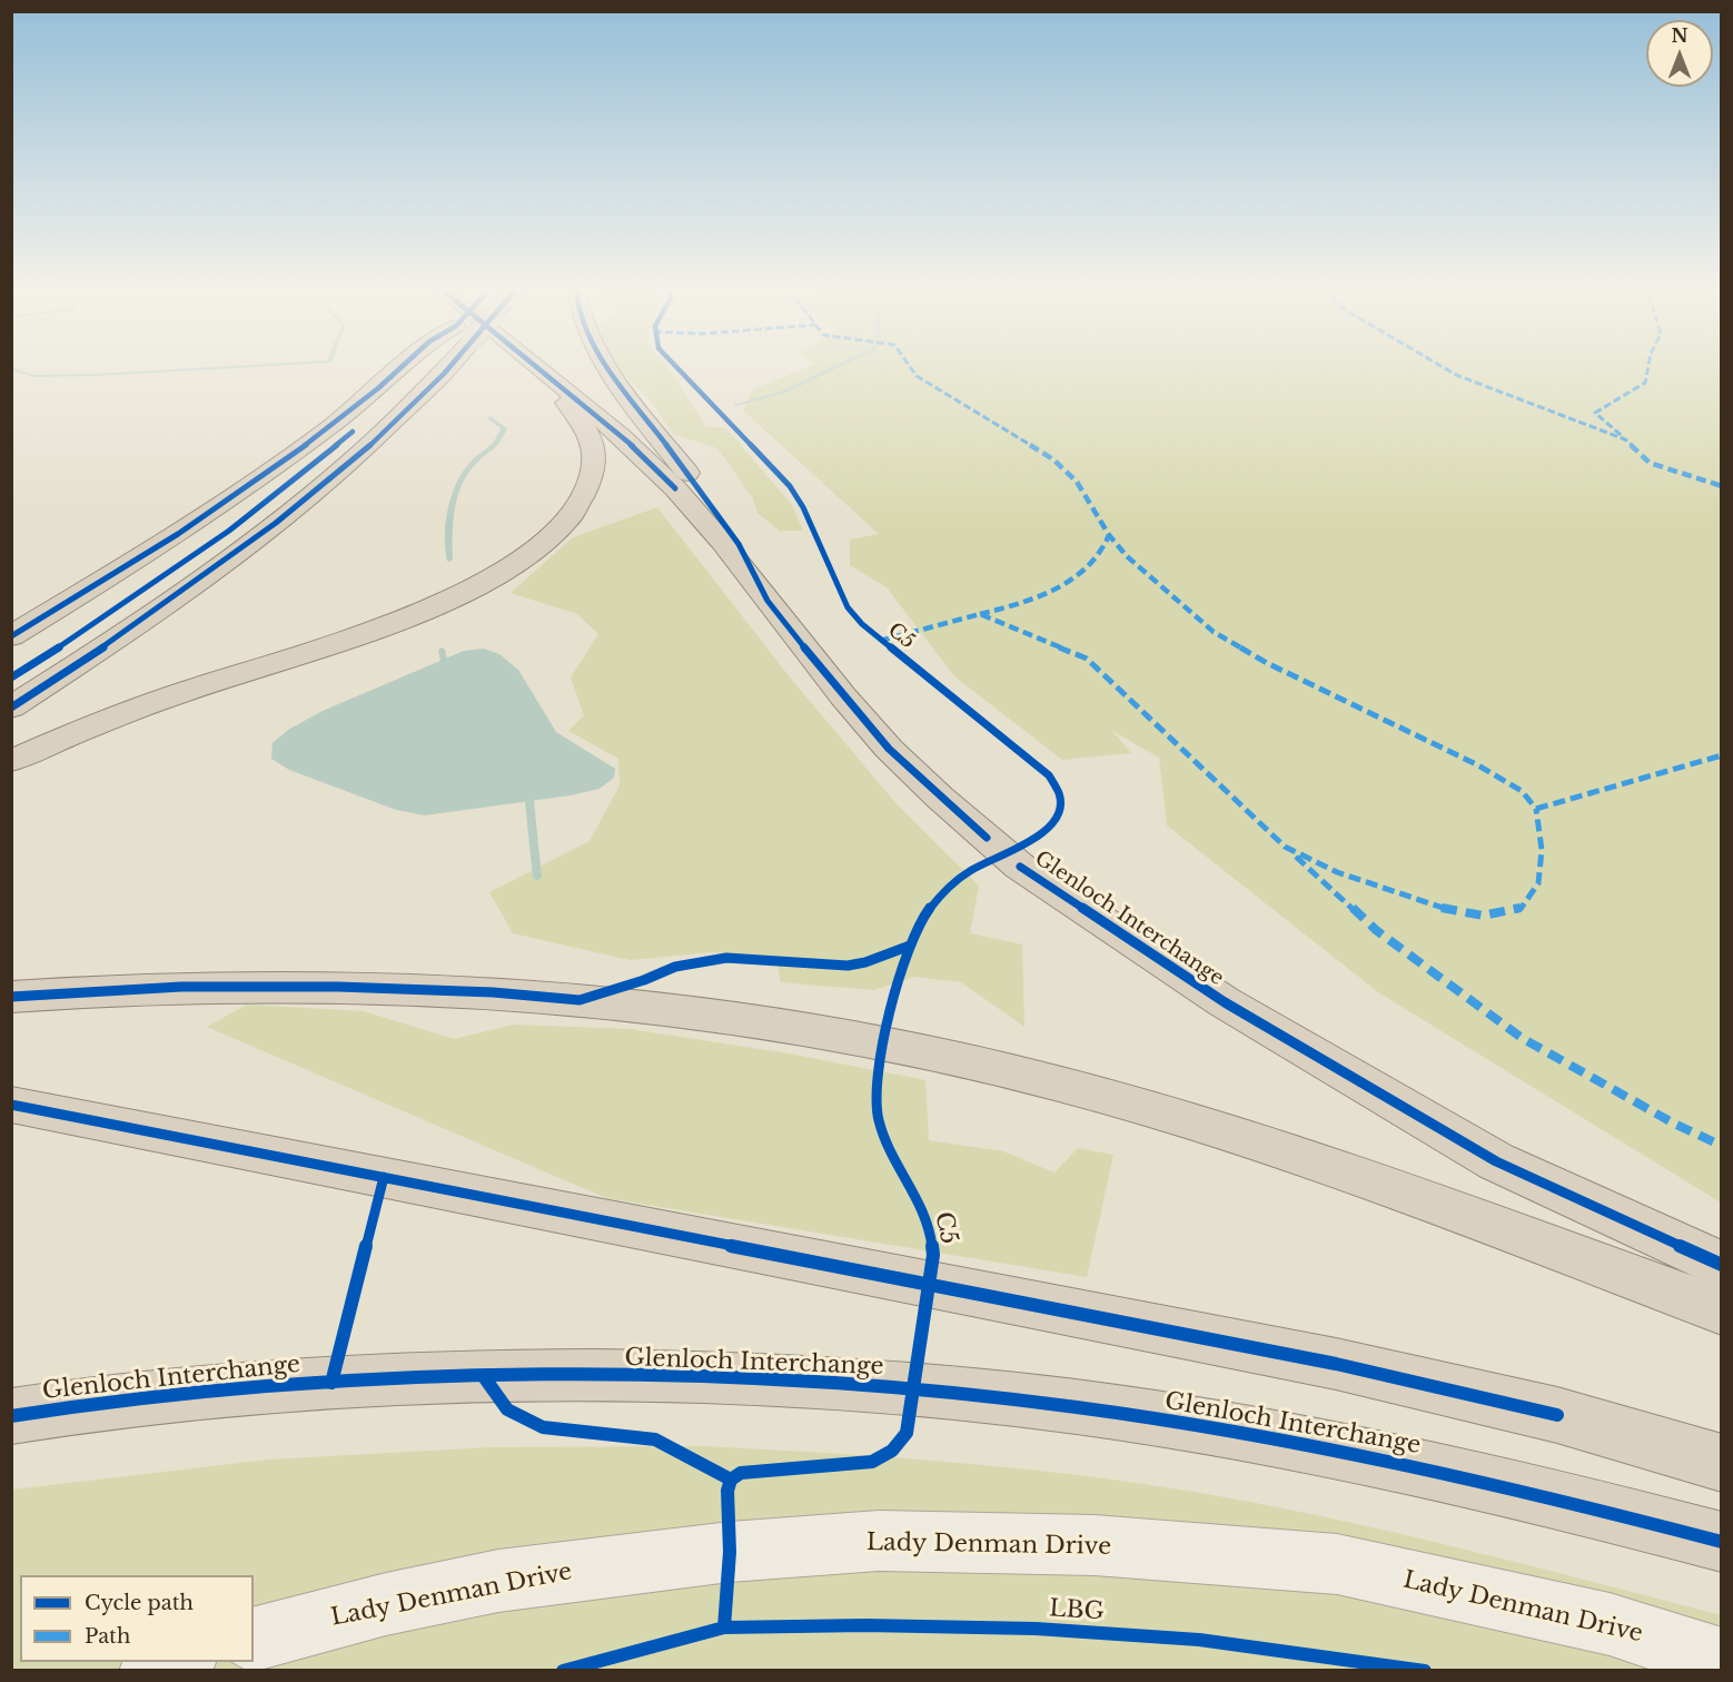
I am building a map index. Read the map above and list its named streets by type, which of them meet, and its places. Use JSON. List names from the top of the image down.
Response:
{
  "streets": {
    "highway": ["Glenloch Interchange"],
    "street": ["Lady Denman Drive"],
    "cycle path": ["C5", "LBG"]
  },
  "legend": ["Cycle path", "Path"],
  "north": "top"
}
